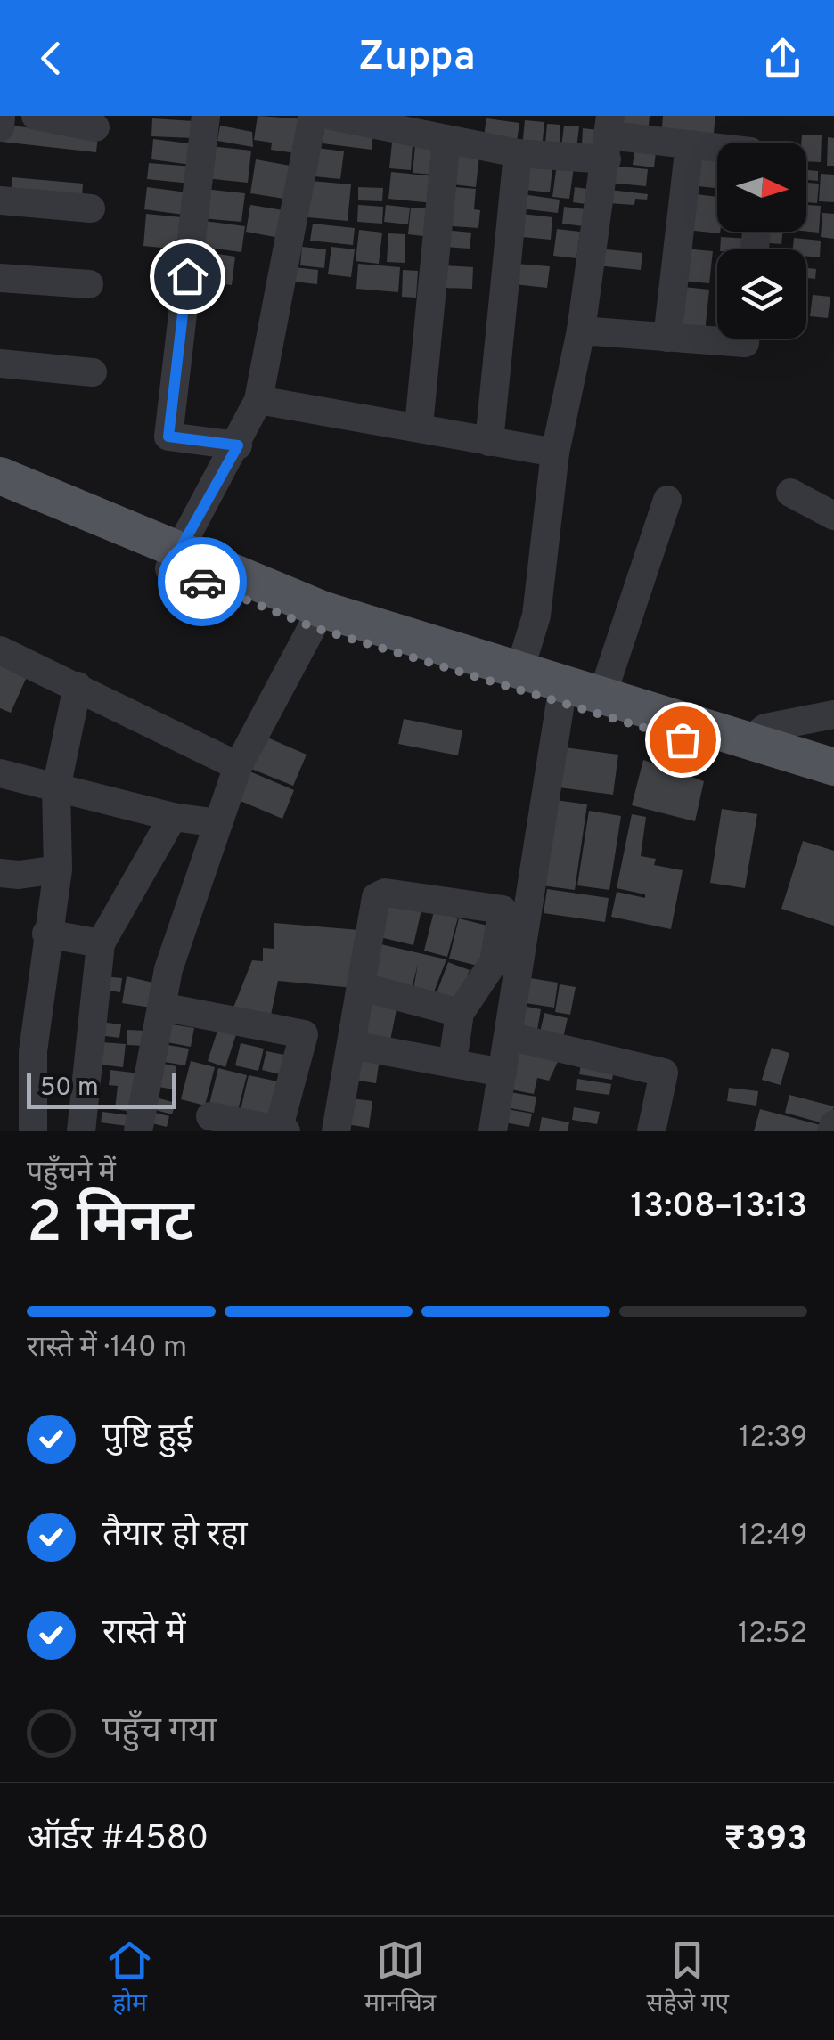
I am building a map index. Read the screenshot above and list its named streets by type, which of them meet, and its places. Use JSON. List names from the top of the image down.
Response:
{
  "scale_bar": "50 m",
  "north": "right",
  "page": {
    "header": "Zuppa",
    "scale": "50 m",
    "heading": ["2 मिनट", "पहुँचने में", "13:08–13:13"],
    "panel": ["ऑर्डर #4580", "₹393"],
    "bar": "रास्ते में · 140 m",
    "list": [
      ["पुष्टि हुई", "12:39"],
      ["तैयार हो रहा", "12:49"],
      ["रास्ते में", "12:52"],
      "पहुँच गया"
    ],
    "tabs": ["होम", "मानचित्र", "सहेजे गए"]
  }
}
